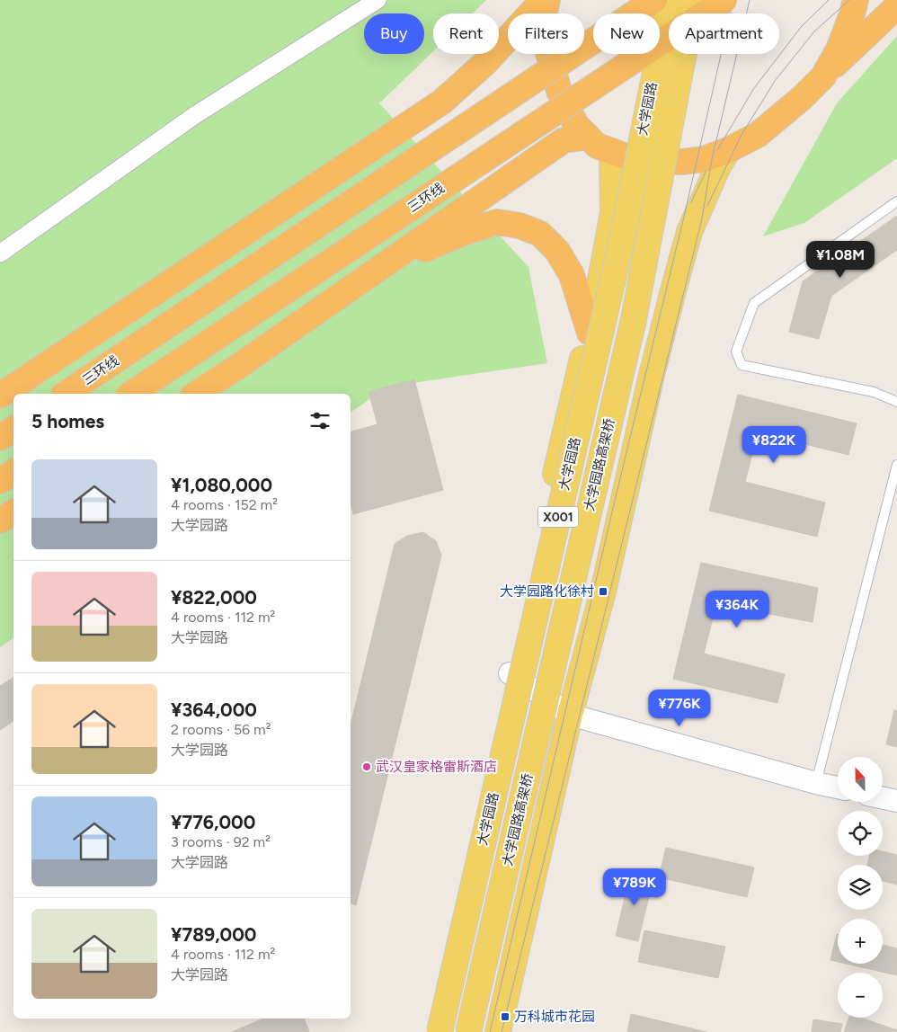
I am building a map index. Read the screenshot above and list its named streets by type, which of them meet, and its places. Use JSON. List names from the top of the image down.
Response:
{
  "streets": {
    "highway": ["三环线"],
    "main road": ["大学园路", "大学园路高架桥", "X001"]
  },
  "places": {
    "transit": ["大学园路化徐村", "万科城市花园"],
    "other": ["武汉皇家格雷斯酒店"]
  },
  "north": "top",
  "page": {
    "chip": [
      "Buy",
      "Rent",
      "Filters",
      "New",
      "Apartment"
    ],
    "price": [
      "¥1.08M",
      "¥822K",
      "¥364K",
      "¥776K",
      "¥789K"
    ],
    "heading": "5 homes",
    "list": [
      {
        "name": "¥1,080,000",
        "note": "4 rooms · 152 m² · 大学园路"
      },
      {
        "name": "¥822,000",
        "note": "4 rooms · 112 m² · 大学园路"
      },
      {
        "name": "¥364,000",
        "note": "2 rooms · 56 m² · 大学园路"
      },
      {
        "name": "¥776,000",
        "note": "3 rooms · 92 m² · 大学园路"
      },
      {
        "name": "¥789,000",
        "note": "4 rooms · 112 m² · 大学园路"
      }
    ],
    "map_buttons": ["+", "−"]
  }
}
